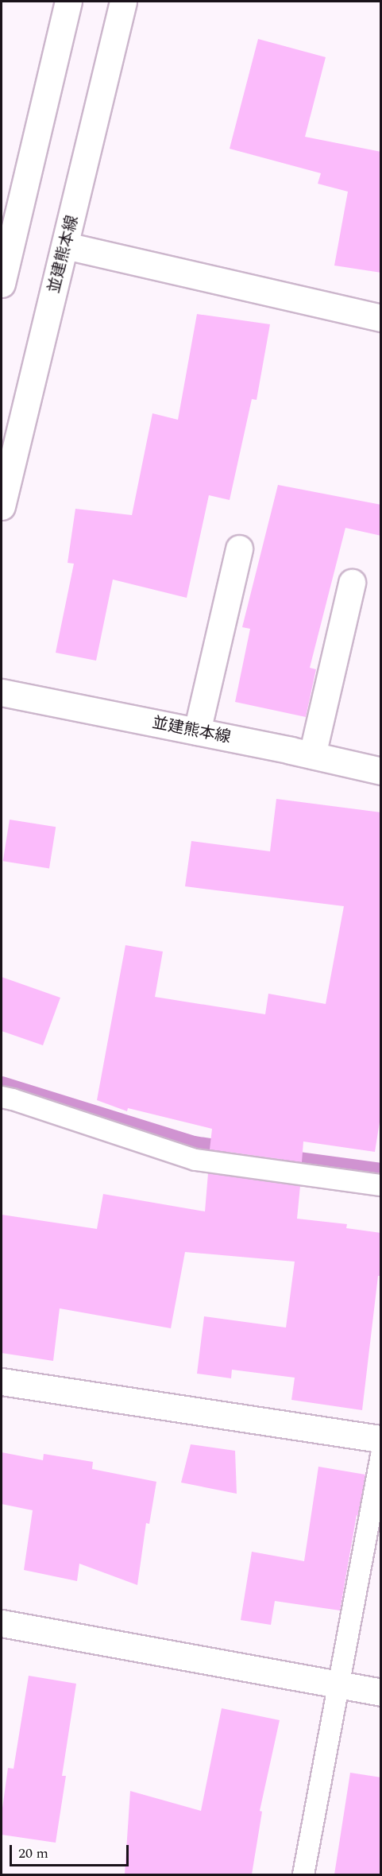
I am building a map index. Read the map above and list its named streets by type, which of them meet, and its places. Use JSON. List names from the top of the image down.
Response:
{
  "streets": {
    "street": ["並建熊本線"]
  },
  "scale_bar": "20 m"
}
